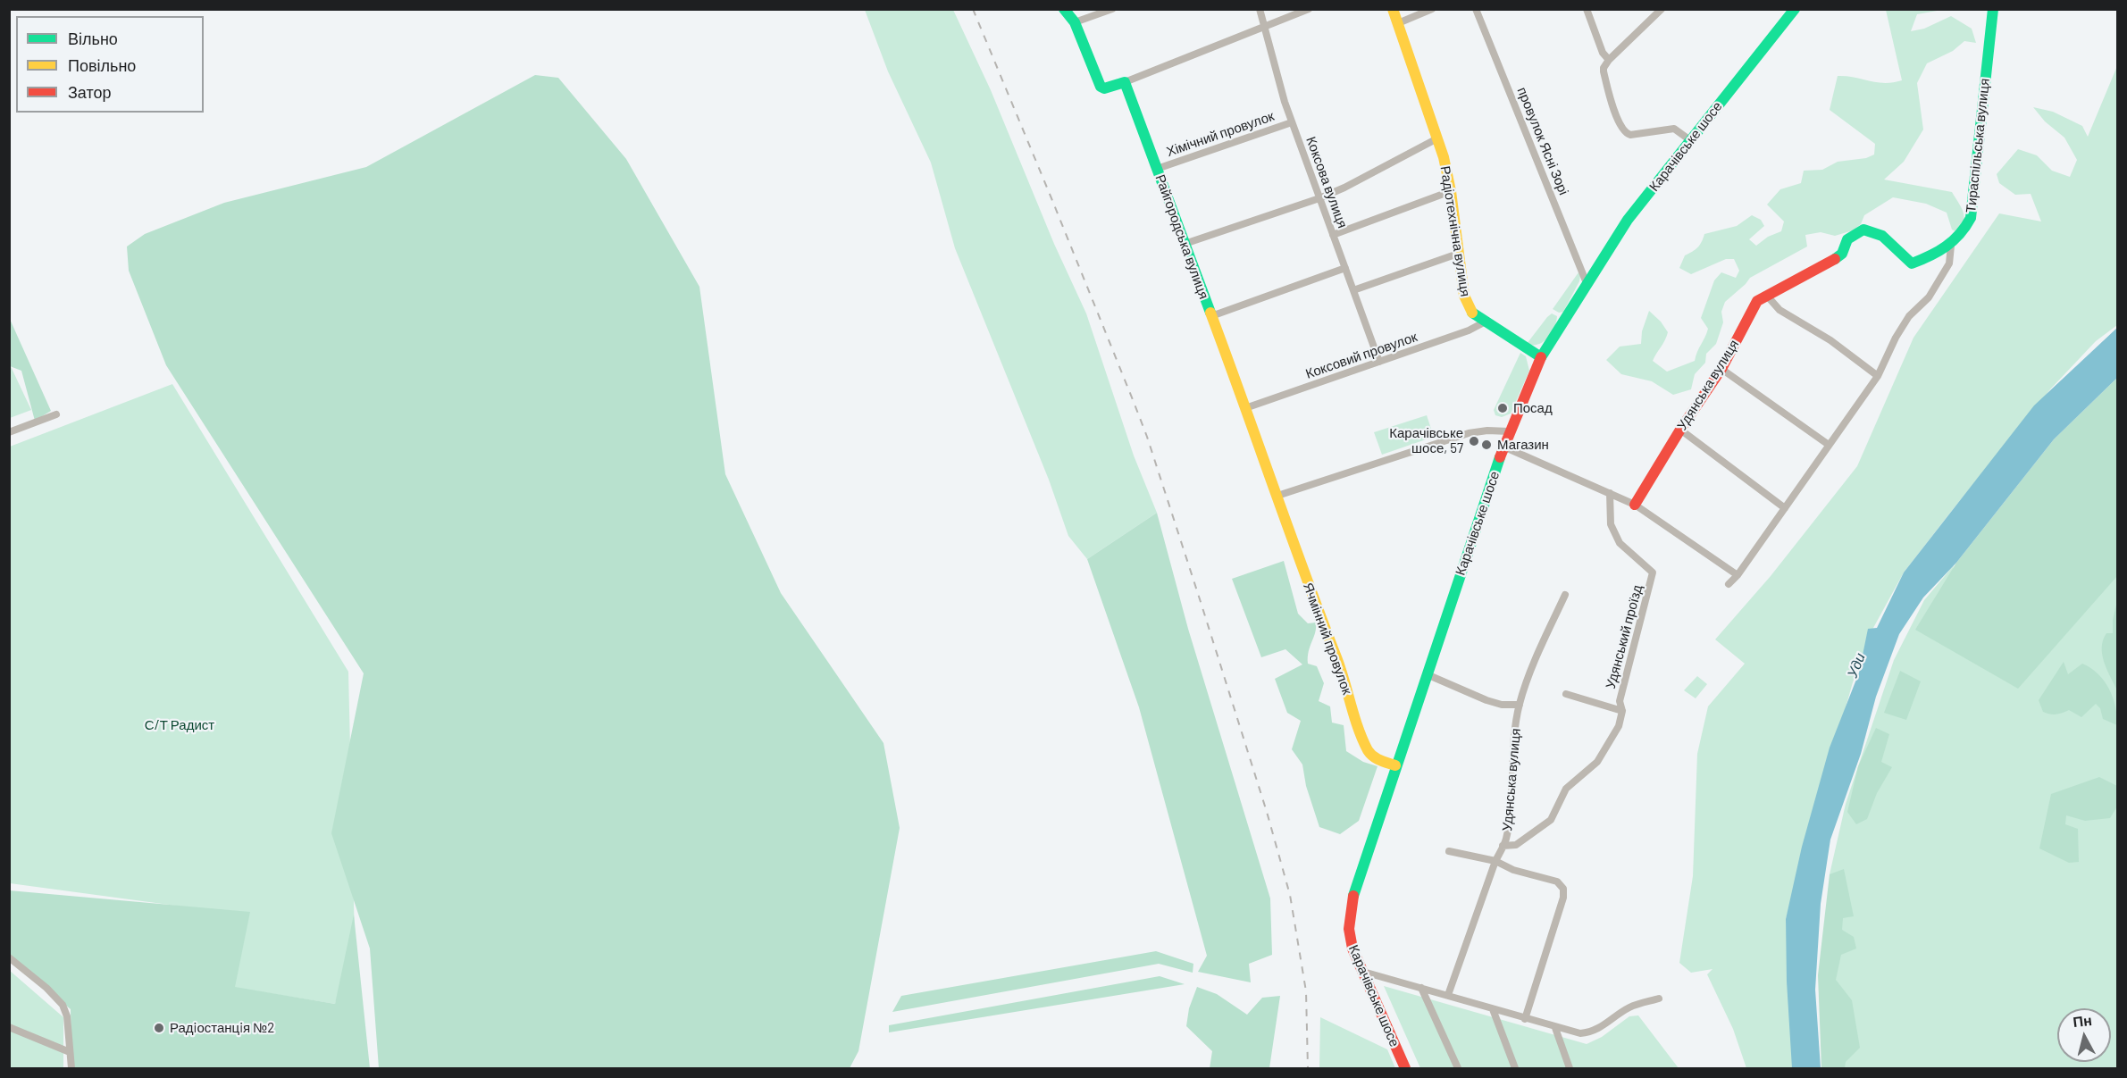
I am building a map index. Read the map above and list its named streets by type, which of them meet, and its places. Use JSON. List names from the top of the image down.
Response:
{
  "streets": {
    "main road": [
      "Тираспільська вулиця",
      "Карачівське шосе",
      "Радіотехнічна вулиця",
      "Райгородська вулиця",
      "Удянська вулиця",
      "Ячмінний провулок"
    ],
    "street": [
      "Хімічний провулок",
      "провулок Ясні Зорі",
      "Коксова вулиця",
      "Коксовий провулок",
      "Удянський проїзд"
    ]
  },
  "crossings": [
    ["Хімічний провулок", "Коксова вулиця"],
    ["Хімічний провулок", "Райгородська вулиця"],
    ["провулок Ясні Зорі", "Карачівське шосе"],
    ["Тираспільська вулиця", "Удянська вулиця"],
    ["Карачівське шосе", "Радіотехнічна вулиця"],
    ["Карачівське шосе", "Ячмінний провулок"],
    ["Коксова вулиця", "Коксовий провулок"],
    ["Радіотехнічна вулиця", "Коксовий провулок"],
    ["Райгородська вулиця", "Коксовий провулок"],
    ["Райгородська вулиця", "Ячмінний провулок"],
    ["Удянська вулиця", "Удянський проїзд"]
  ],
  "water": ["Уди"],
  "parks": ["С/Т Радист"],
  "places": [
    "Посад",
    "Карачівське шосе, 57",
    "Магазин",
    "Радiостанцiя №2"
  ],
  "legend": ["Вільно", "Повільно", "Затор"],
  "north": "top"
}
